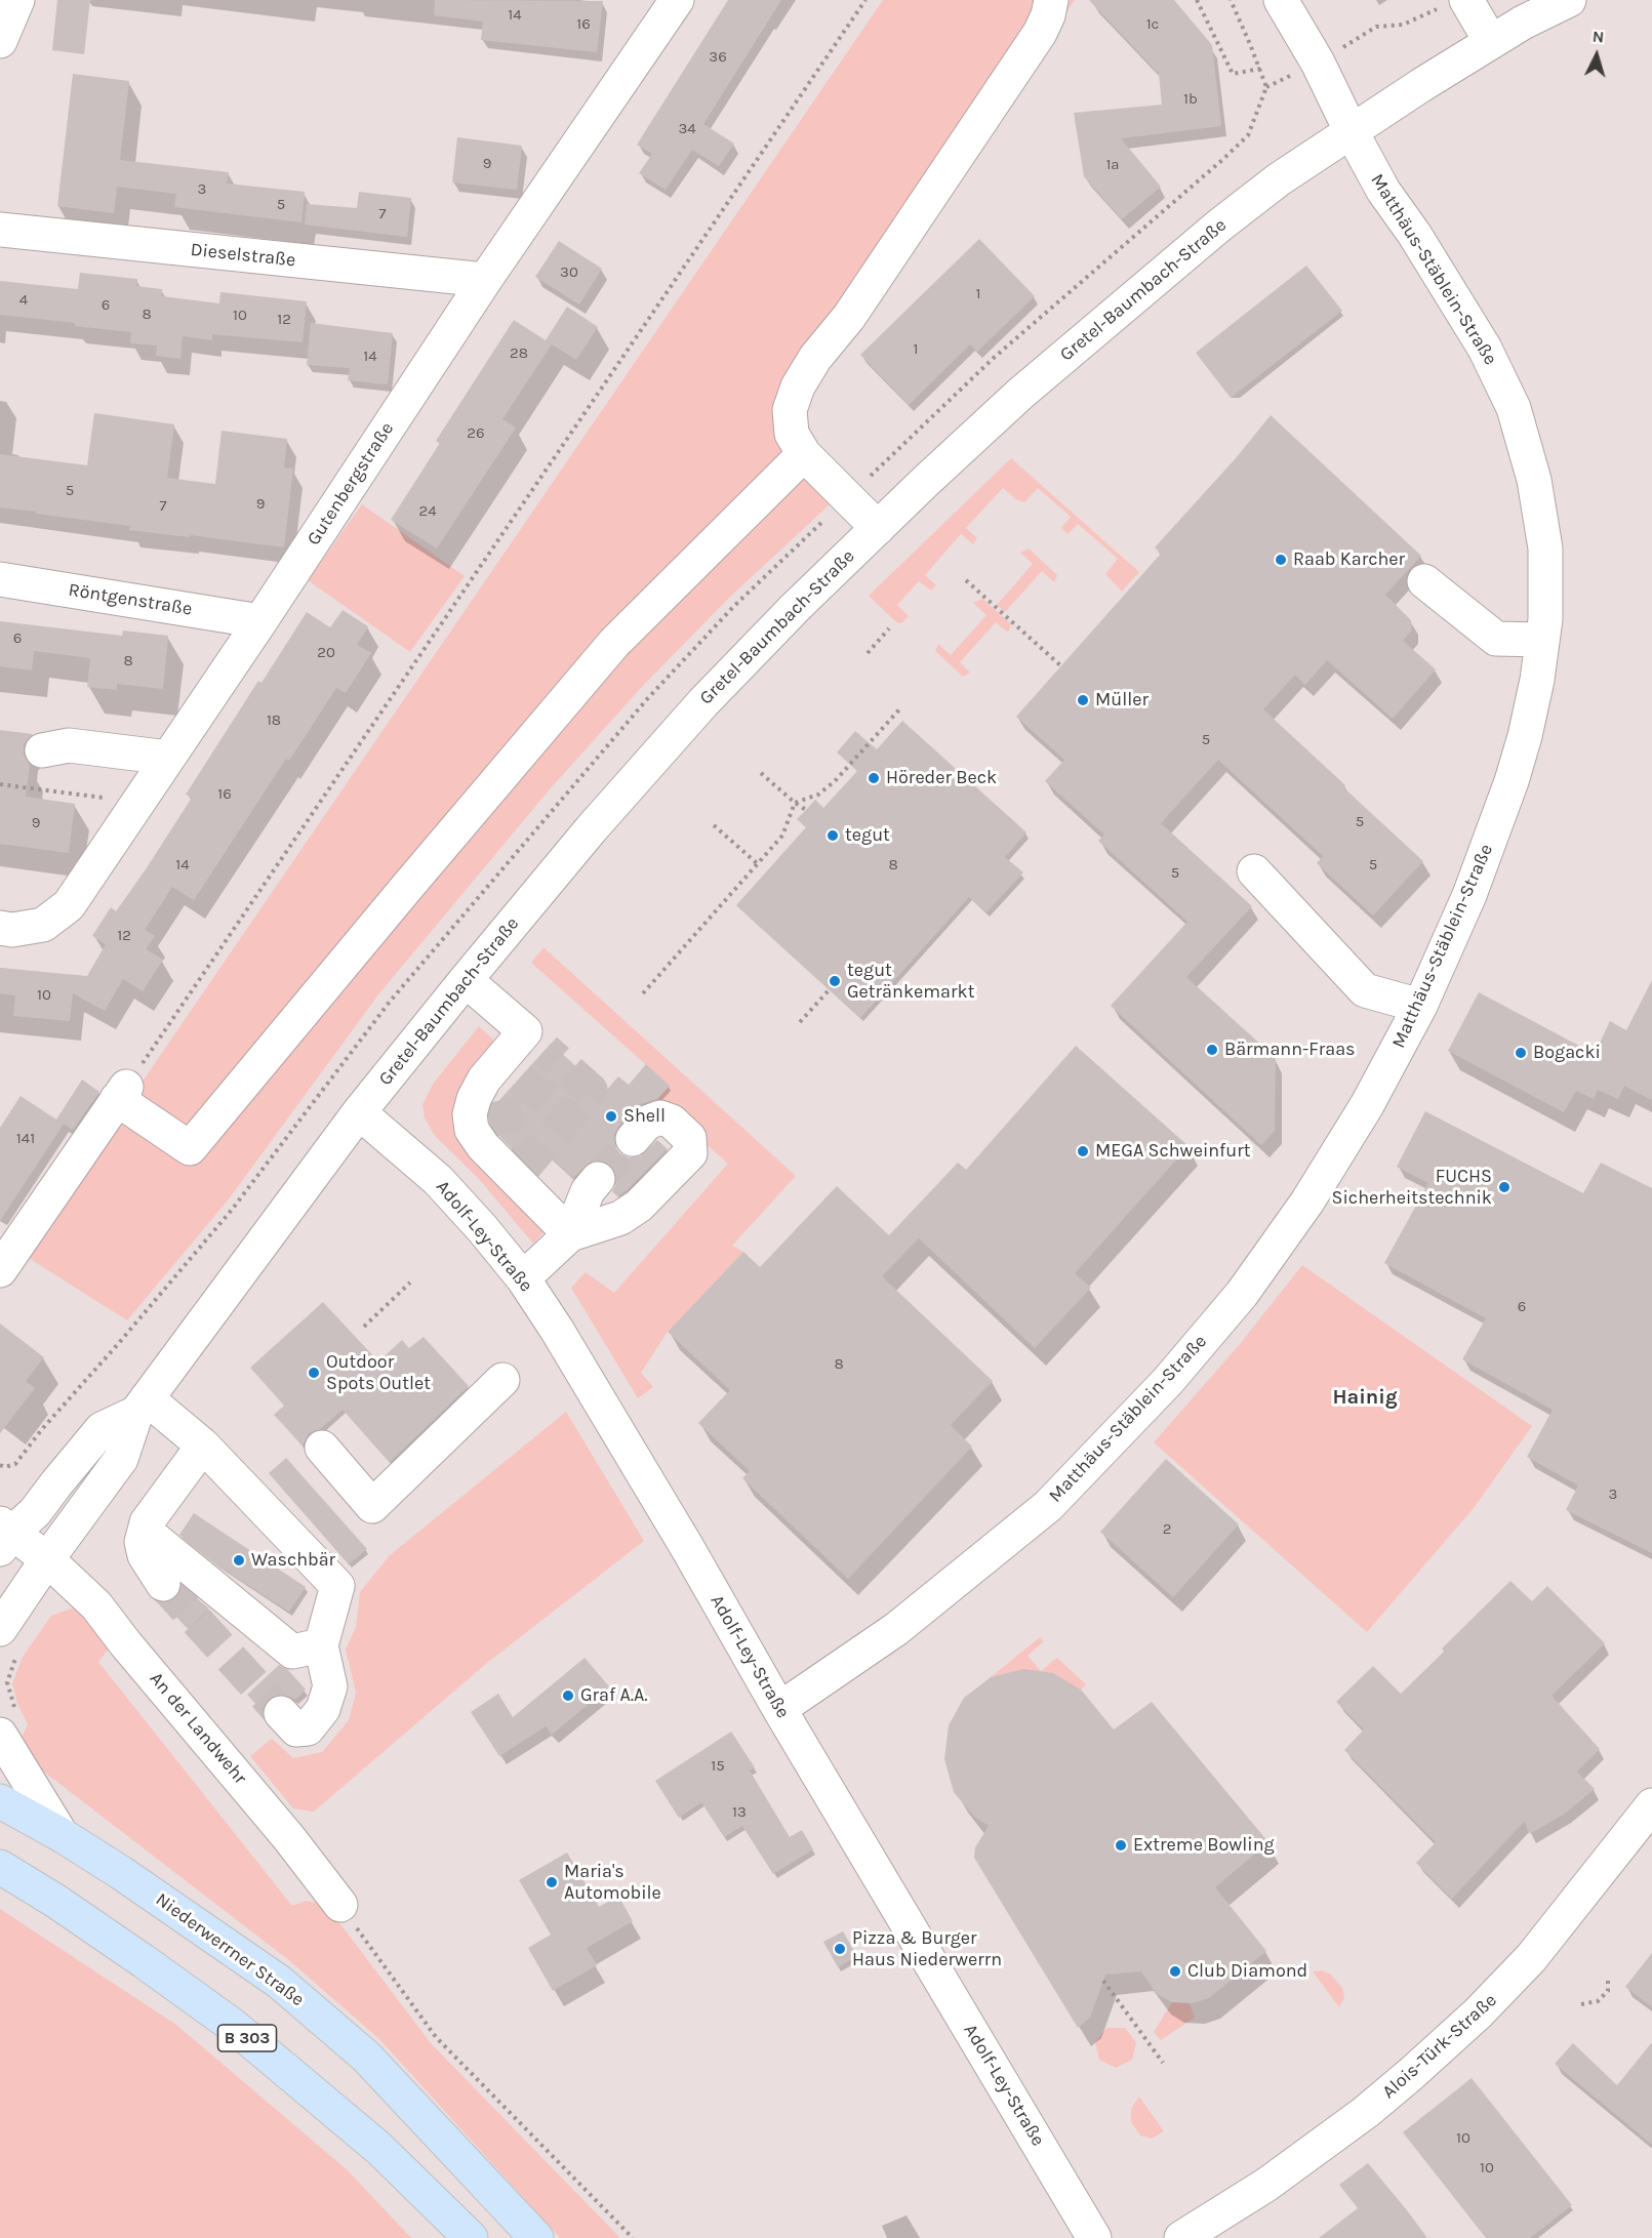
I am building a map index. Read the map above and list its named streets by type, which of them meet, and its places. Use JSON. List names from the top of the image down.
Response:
{
  "streets": {
    "main road": ["Niederwerrner Straße", "B 303"],
    "street": [
      "Dieselstraße",
      "Matthäus-Stäblein-Straße",
      "Gretel-Baumbach-Straße",
      "Gutenbergstraße",
      "Röntgenstraße",
      "Adolf-Ley-Straße",
      "An der Landwehr",
      "Alois-Türk-Straße"
    ]
  },
  "crossings": [
    ["Dieselstraße", "Gutenbergstraße"],
    ["Matthäus-Stäblein-Straße", "Gretel-Baumbach-Straße"],
    ["Matthäus-Stäblein-Straße", "Adolf-Ley-Straße"],
    ["Gretel-Baumbach-Straße", "Adolf-Ley-Straße"],
    ["Gretel-Baumbach-Straße", "An der Landwehr"],
    ["Gutenbergstraße", "Röntgenstraße"]
  ],
  "districts": ["Hainig"],
  "places": [
    "Raab Karcher",
    "Müller",
    "Höreder Beck",
    "tegut",
    "tegut Getränkemarkt",
    "Bärmann-Fraas",
    "Bogacki",
    "Shell",
    "MEGA Schweinfurt",
    "FUCHS Sicherheitstechnik",
    "Outdoor Spots Outlet",
    "Waschbär",
    "Graf A.A.",
    "Extreme Bowling",
    "Maria's Automobile",
    "Pizza & Burger Haus Niederwerrn",
    "Club Diamond"
  ],
  "house_numbers": [
    "14",
    "16",
    "1c",
    "36",
    "1b",
    "34",
    "9",
    "1a",
    "3",
    "5",
    "7",
    "30",
    "1",
    "4",
    "6",
    "8",
    "10",
    "12",
    "1",
    "28",
    "14",
    "26",
    "5",
    "9",
    "7",
    "24",
    "6",
    "20",
    "8",
    "18",
    "5",
    "16",
    "5",
    "9",
    "14",
    "8",
    "5",
    "5",
    "12",
    "10",
    "141",
    "6",
    "8",
    "3",
    "2",
    "15",
    "13",
    "10",
    "10"
  ],
  "north": "top"
}
